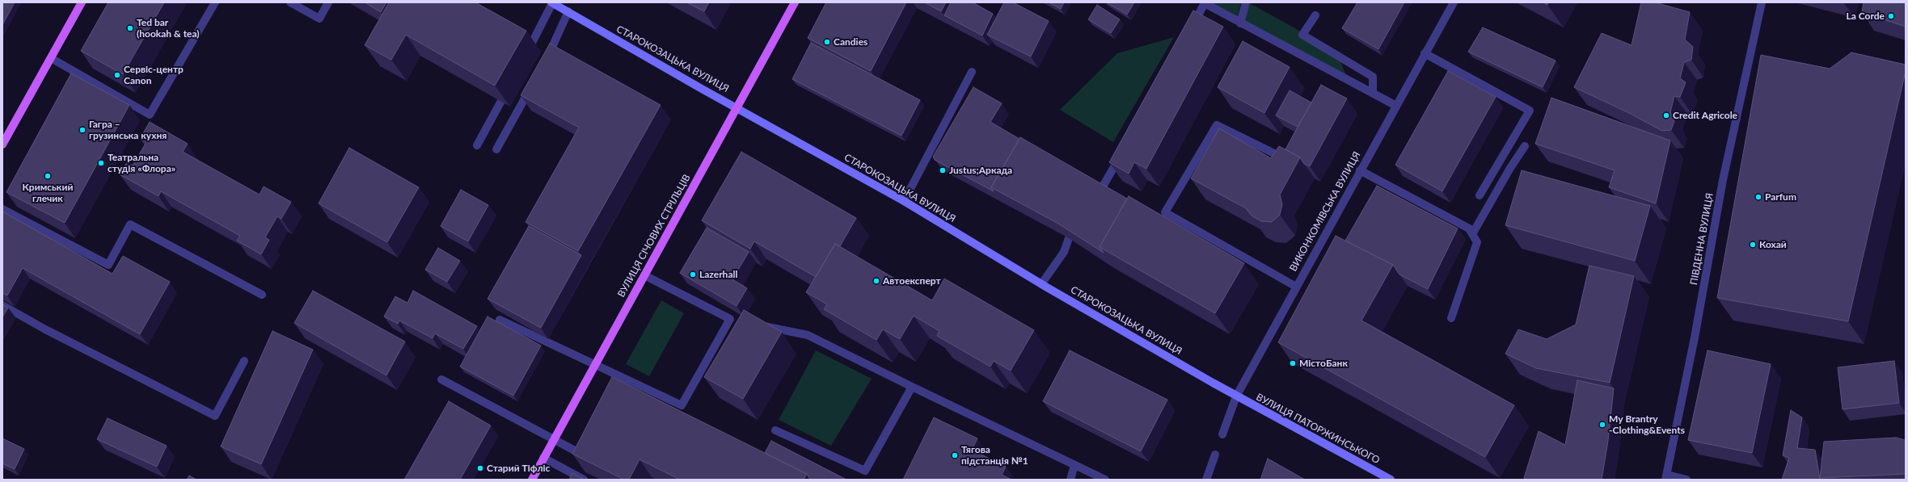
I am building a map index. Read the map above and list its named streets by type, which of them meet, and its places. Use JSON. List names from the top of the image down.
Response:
{
  "streets": {
    "main road": ["ВУЛИЦЯ СІЧОВИХ СТРІЛЬЦІВ"],
    "street": [
      "СТАРОКОЗАЦЬКА ВУЛИЦЯ",
      "ВИКОНКОМІВСЬКА ВУЛИЦЯ",
      "ПІВДЕННА ВУЛИЦЯ",
      "ВУЛИЦЯ ПАТОРЖИНСЬКОГО"
    ]
  },
  "crossings": [
    ["СТАРОКОЗАЦЬКА ВУЛИЦЯ", "ВИКОНКОМІВСЬКА ВУЛИЦЯ"],
    ["СТАРОКОЗАЦЬКА ВУЛИЦЯ", "ВУЛИЦЯ СІЧОВИХ СТРІЛЬЦІВ"],
    ["СТАРОКОЗАЦЬКА ВУЛИЦЯ", "ВУЛИЦЯ ПАТОРЖИНСЬКОГО"],
    ["ВИКОНКОМІВСЬКА ВУЛИЦЯ", "ВУЛИЦЯ ПАТОРЖИНСЬКОГО"]
  ],
  "places": [
    "La Corde",
    "Ted bar (hookah & tea)",
    "Candies",
    "Сервіс-центр Canon",
    "Credit Agricole",
    "Гагра – грузинська кухня",
    "Театральна студія «Флора»",
    "Justus;Аркада",
    "Кримський глечик",
    "Parfum",
    "Кохай",
    "Lazerhall",
    "Автоексперт",
    "МістоБанк",
    "My Brantry -Clothing&Events",
    "Тягова підстанція №1",
    "Старий Тіфліс"
  ]
}
